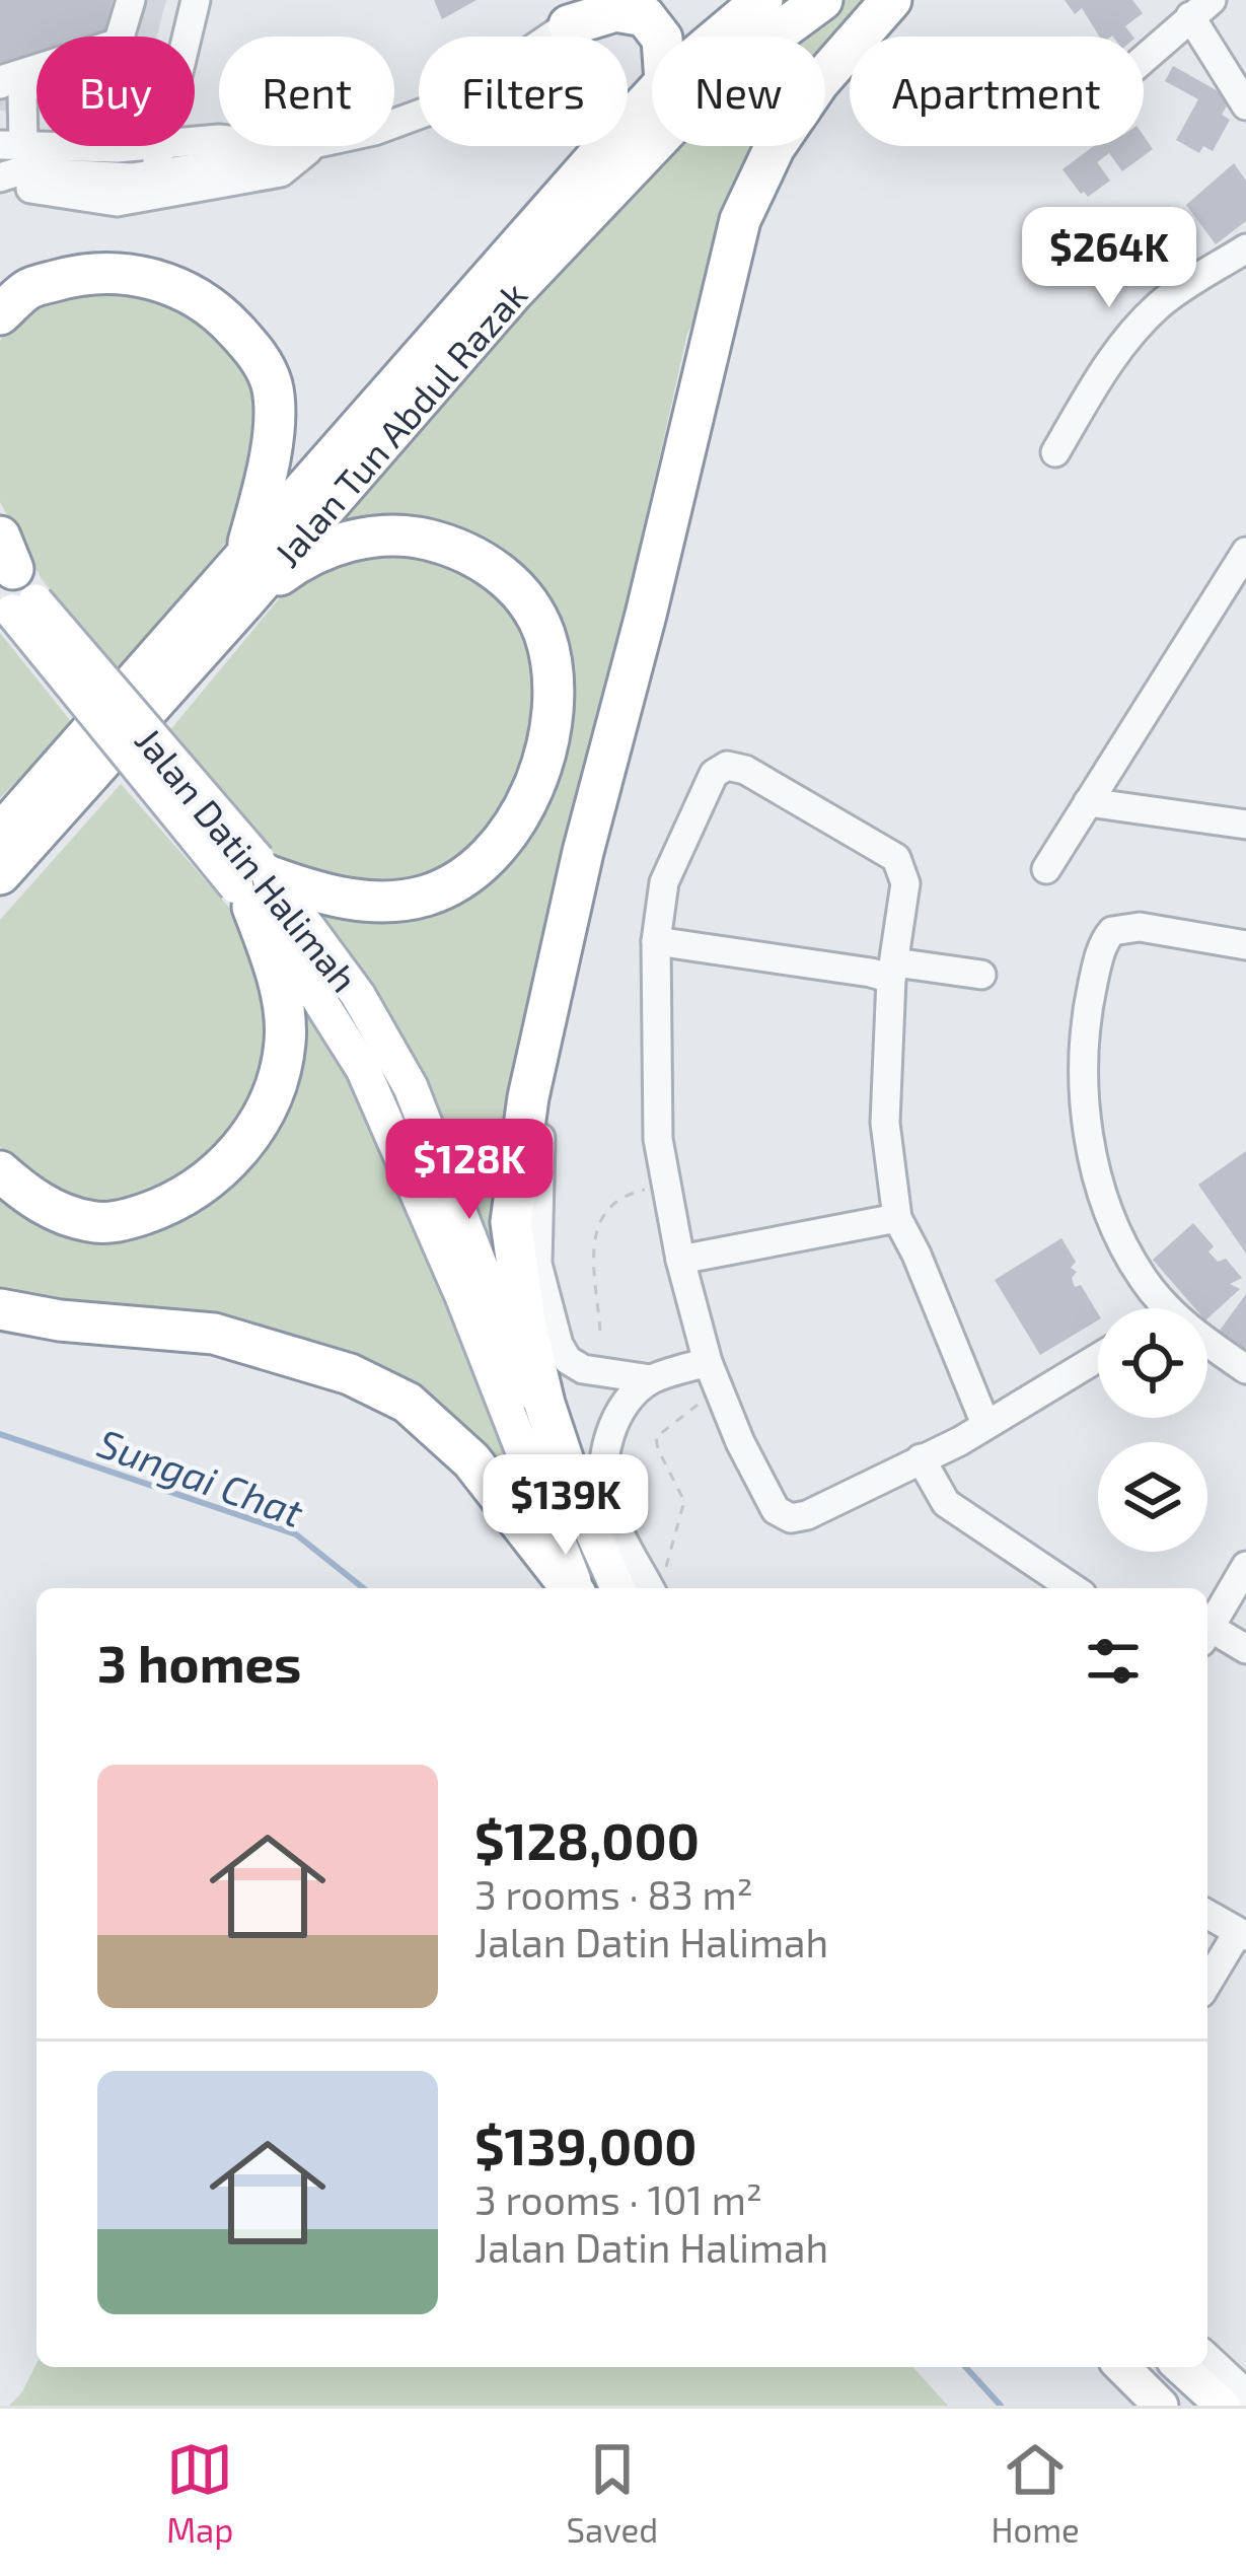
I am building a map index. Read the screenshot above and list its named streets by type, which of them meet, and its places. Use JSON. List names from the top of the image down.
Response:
{
  "streets": {
    "highway": ["Jalan Tun Abdul Razak"],
    "main road": ["Jalan Datin Halimah"]
  },
  "water": ["Sungai Chat"],
  "page": {
    "chip": [
      "Buy",
      "Rent",
      "Filters",
      "New",
      "Apartment"
    ],
    "price": ["$264K", "$128K", "$139K"],
    "heading": "3 homes",
    "list": [
      {
        "name": "$128,000",
        "note": "3 rooms · 83 m² · Jalan Datin Halimah"
      },
      {
        "name": "$139,000",
        "note": "3 rooms · 101 m² · Jalan Datin Halimah"
      }
    ],
    "tabs": ["Map", "Saved", "Home"]
  }
}
